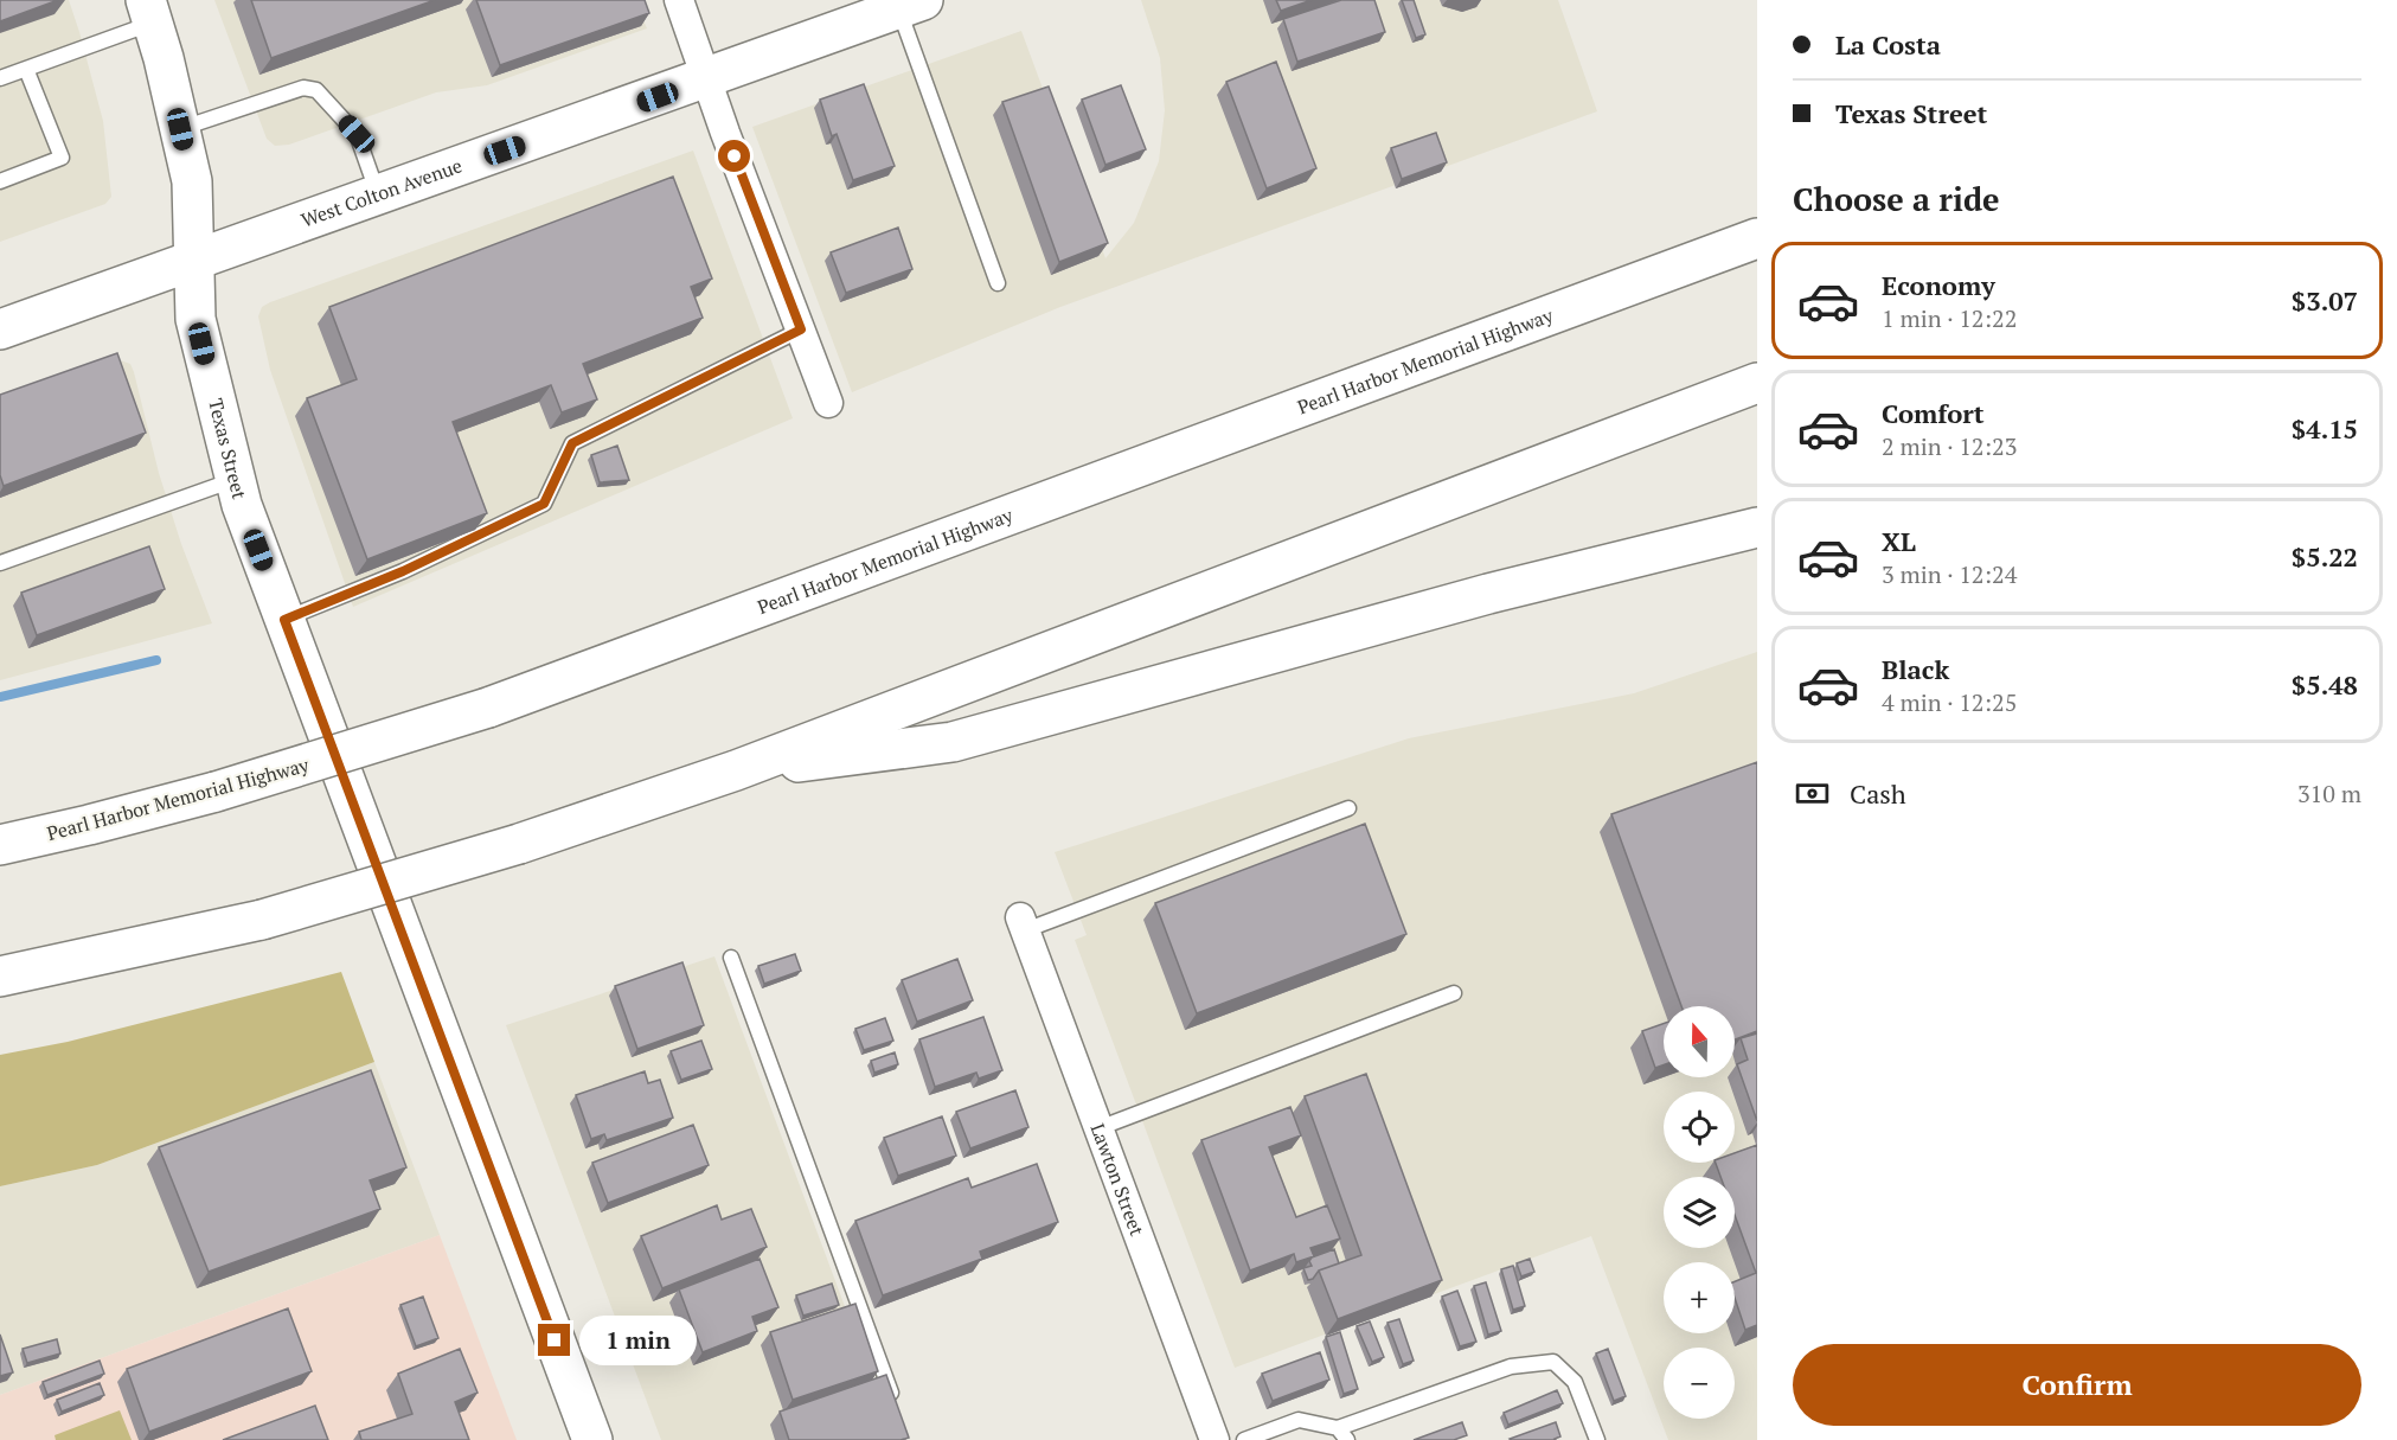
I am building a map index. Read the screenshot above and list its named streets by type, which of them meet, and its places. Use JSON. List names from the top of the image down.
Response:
{
  "streets": {
    "main road": ["West Colton Avenue", "Pearl Harbor Memorial Highway", "Texas Street"],
    "street": ["Lawton Street"]
  },
  "crossings": [
    ["West Colton Avenue", "Texas Street"]
  ],
  "north": "top",
  "page": {
    "banner": ["La Costa", "Texas Street"],
    "heading": "Choose a ride",
    "list": [
      {
        "name": "Economy",
        "note": "1 min · 12:22",
        "value": "$3.07"
      },
      {
        "name": "Comfort",
        "note": "2 min · 12:23",
        "value": "$4.15"
      },
      {
        "name": "XL",
        "note": "3 min · 12:24",
        "value": "$5.22"
      },
      {
        "name": "Black",
        "note": "4 min · 12:25",
        "value": "$5.48"
      }
    ],
    "pay": ["Cash", "310 m"],
    "map_buttons": ["+", "−"],
    "bubble": "1 min",
    "buttons": "Confirm"
  }
}
